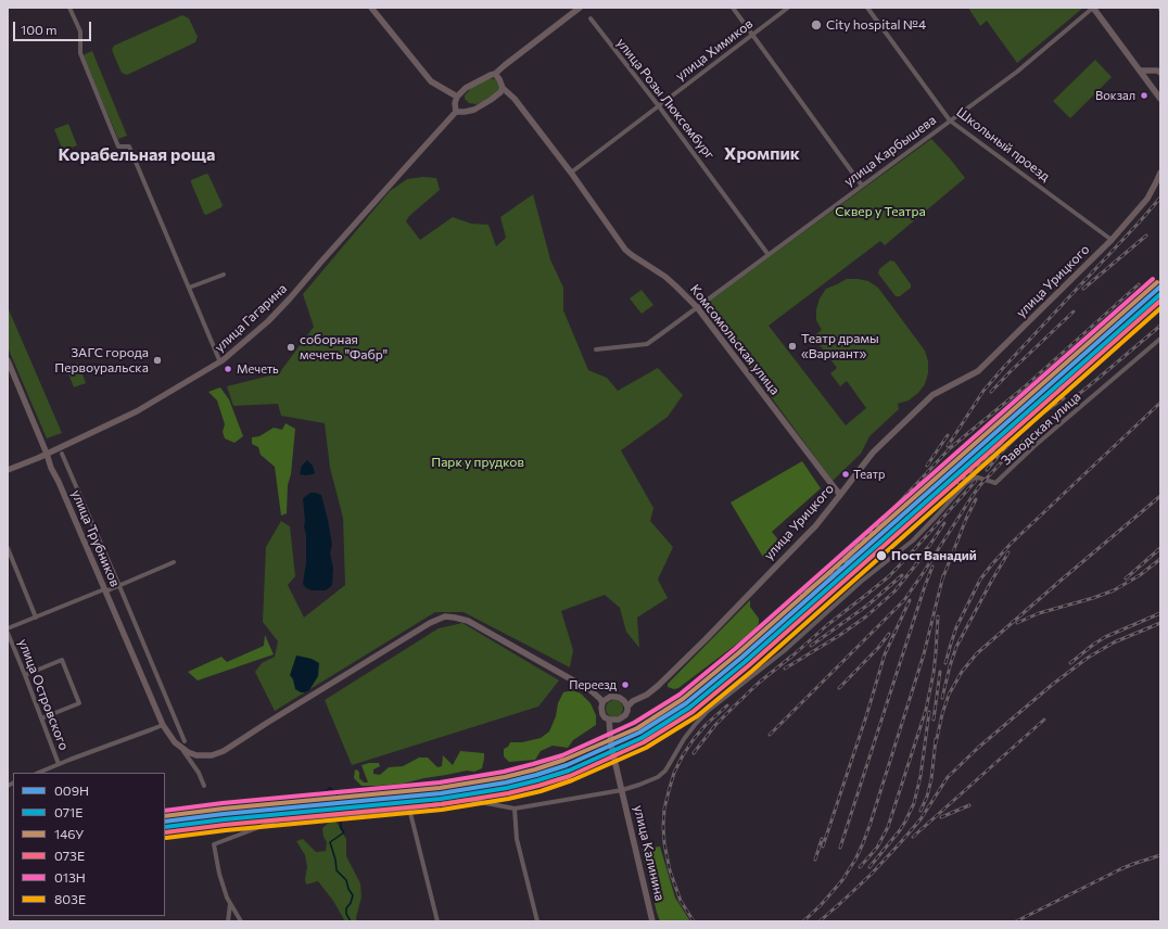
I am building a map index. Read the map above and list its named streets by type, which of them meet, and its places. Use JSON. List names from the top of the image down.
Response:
{
  "streets": {
    "street": [
      "улица Химиков",
      "улица Розы Люксембург",
      "Школьный проезд",
      "улица Карбышева",
      "улица Урицкого",
      "улица Гагарина",
      "Комсомольская улица",
      "Заводская улица",
      "улица Трубников",
      "улица Островского",
      "улица Калинина"
    ]
  },
  "crossings": [
    ["улица Химиков", "улица Розы Люксембург"],
    ["улица Химиков", "Комсомольская улица"],
    ["улица Розы Люксембург", "улица Карбышева"],
    ["Школьный проезд", "улица Карбышева"],
    ["Школьный проезд", "улица Урицкого"],
    ["улица Карбышева", "Комсомольская улица"],
    ["улица Урицкого", "Комсомольская улица"],
    ["улица Урицкого", "улица Калинина"],
    ["улица Гагарина", "улица Трубников"],
    ["Заводская улица", "улица Калинина"]
  ],
  "districts": ["Хромпик", "Корабельная роща"],
  "parks": ["Сквер у Театра", "Парк у прудков"],
  "places": [
    "City hospital №4",
    "Вокзал",
    "Театр драмы «Вариант»",
    "соборная мечеть \"Фабр\"",
    "ЗАГС города Первоуральска",
    "Мечеть",
    "Театр",
    "Пост Ванадий",
    "Переезд"
  ],
  "lines": [
    "transit line 013Н",
    "transit line 146У",
    "transit line 009Н",
    "transit line 071Е",
    "transit line 073Е",
    "transit line 803Е"
  ],
  "legend": [
    "009Н",
    "071Е",
    "146У",
    "073Е",
    "013Н",
    "803Е"
  ],
  "scale_bar": "100 m"
}
